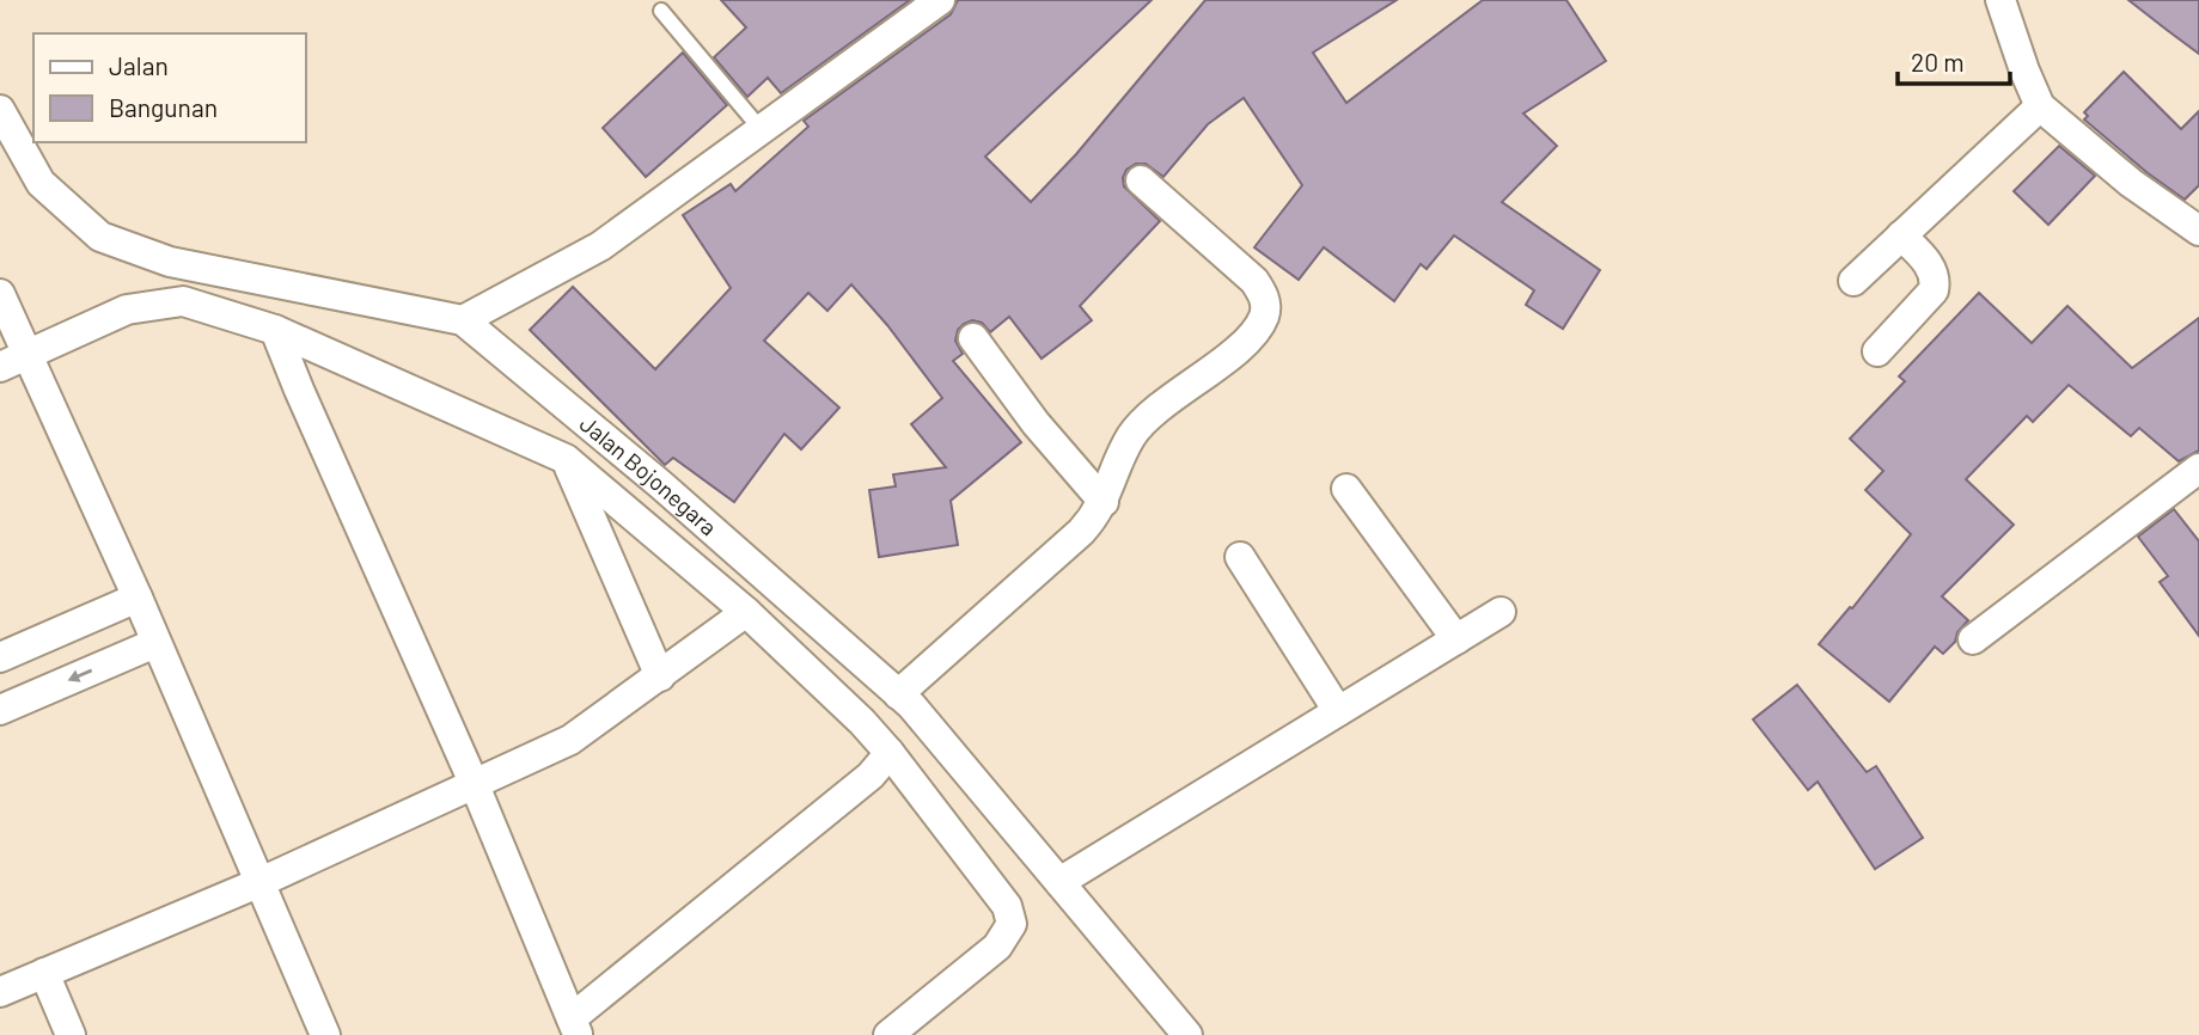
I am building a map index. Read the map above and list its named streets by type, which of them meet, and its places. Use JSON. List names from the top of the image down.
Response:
{
  "streets": {
    "street": ["Jalan Bojonegara"]
  },
  "legend": ["Jalan", "Bangunan"],
  "scale_bar": "20 m"
}
